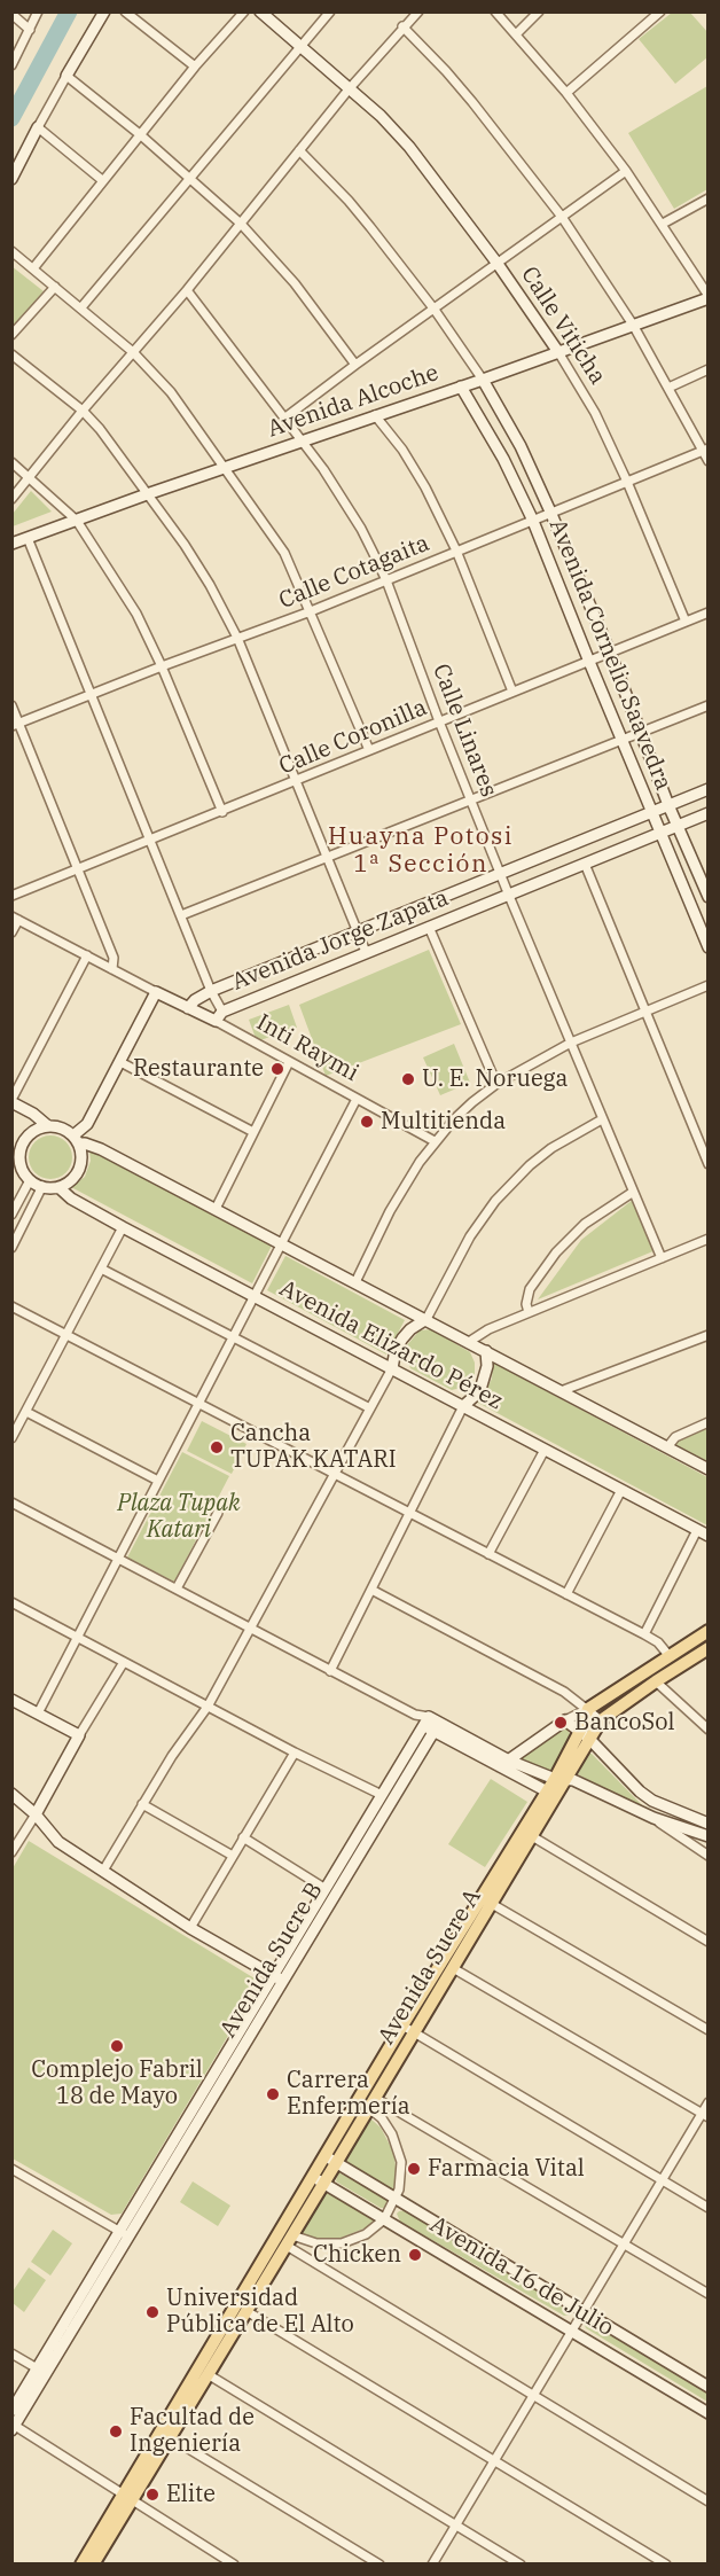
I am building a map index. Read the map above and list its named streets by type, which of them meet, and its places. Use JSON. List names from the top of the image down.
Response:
{
  "streets": {
    "main road": ["Avenida Sucre A"],
    "street": [
      "Calle Viticha",
      "Avenida Alcoche",
      "Calle Cotagaita",
      "Avenida Cornelio Saavedra",
      "Calle Linares",
      "Calle Coronilla",
      "Avenida Jorge Zapata",
      "Inti Raymi",
      "Avenida Elizardo Pérez",
      "Avenida Sucre B",
      "Avenida 16 de Julio"
    ]
  },
  "crossings": [
    ["Calle Viticha", "Avenida Alcoche"],
    ["Calle Viticha", "Calle Cotagaita"],
    ["Calle Viticha", "Calle Coronilla"],
    ["Avenida Alcoche", "Avenida Cornelio Saavedra"],
    ["Avenida Alcoche", "Calle Linares"],
    ["Calle Cotagaita", "Avenida Cornelio Saavedra"],
    ["Calle Cotagaita", "Calle Linares"],
    ["Avenida Cornelio Saavedra", "Calle Coronilla"],
    ["Avenida Cornelio Saavedra", "Avenida Jorge Zapata"],
    ["Calle Linares", "Calle Coronilla"],
    ["Calle Linares", "Avenida Jorge Zapata"],
    ["Avenida Jorge Zapata", "Inti Raymi"],
    ["Avenida Sucre A", "Avenida 16 de Julio"]
  ],
  "districts": ["Huayna Potosi 1ª Sección"],
  "parks": ["Plaza Tupak Katari"],
  "places": [
    "Restaurante",
    "U. E. Noruega",
    "Multitienda",
    "Cancha TUPAK KATARI",
    "BancoSol",
    "Complejo Fabril 18 de Mayo",
    "Carrera Enfermería",
    "Farmacia Vital",
    "Chicken",
    "Universidad Pública de El Alto",
    "Facultad de Ingeniería",
    "Elite"
  ]
}
